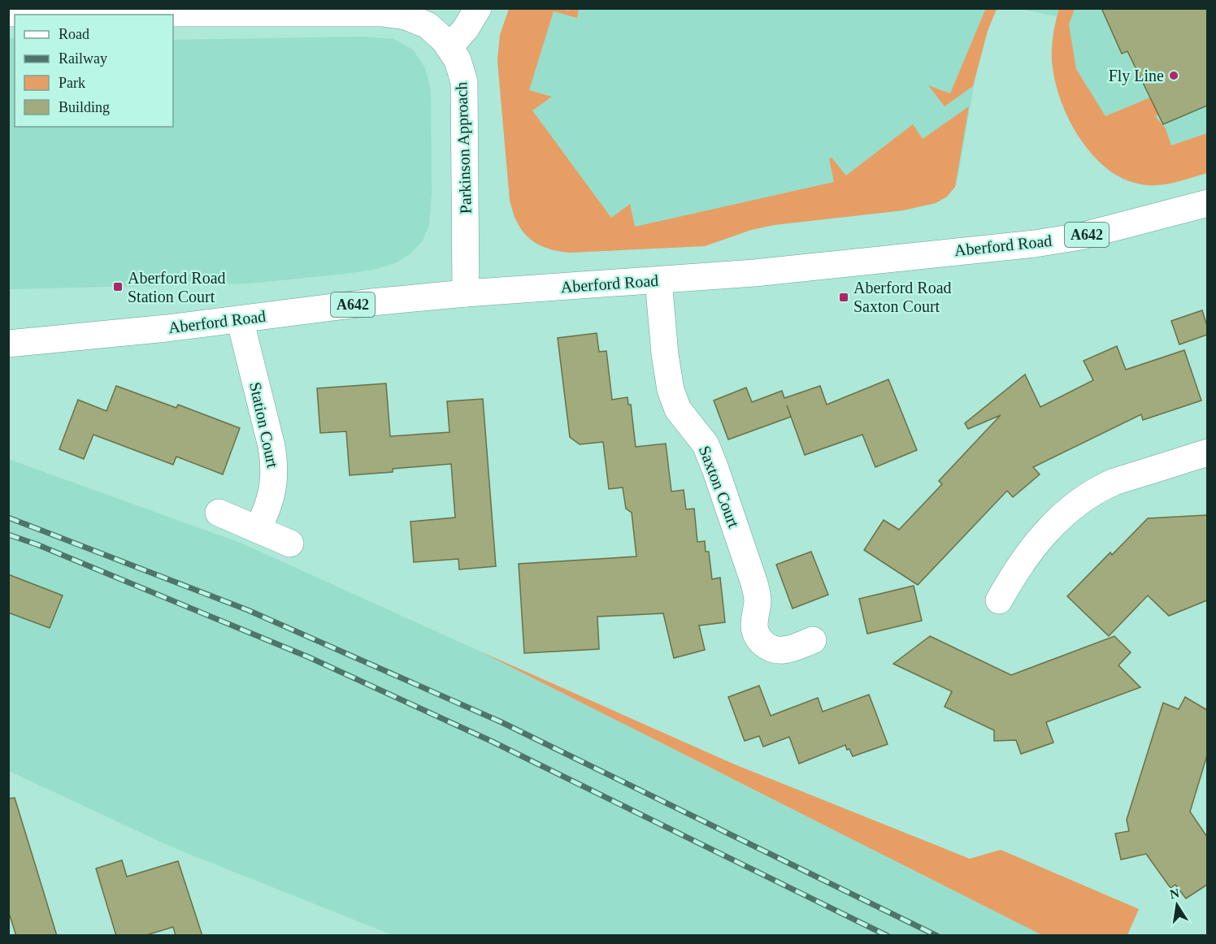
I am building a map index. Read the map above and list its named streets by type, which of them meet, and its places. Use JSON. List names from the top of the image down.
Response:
{
  "streets": {
    "street": [
      "Parkinson Approach",
      "A642",
      "Aberford Road",
      "Station Court",
      "Saxton Court"
    ]
  },
  "crossings": [
    ["Parkinson Approach", "Aberford Road"],
    ["Aberford Road", "Station Court"],
    ["Aberford Road", "Saxton Court"]
  ],
  "places": {
    "other": ["Fly Line"],
    "transit": ["Aberford Road Station Court", "Aberford Road Saxton Court"]
  },
  "legend": [
    "Road",
    "Railway",
    "Park",
    "Building"
  ],
  "north": "top"
}
